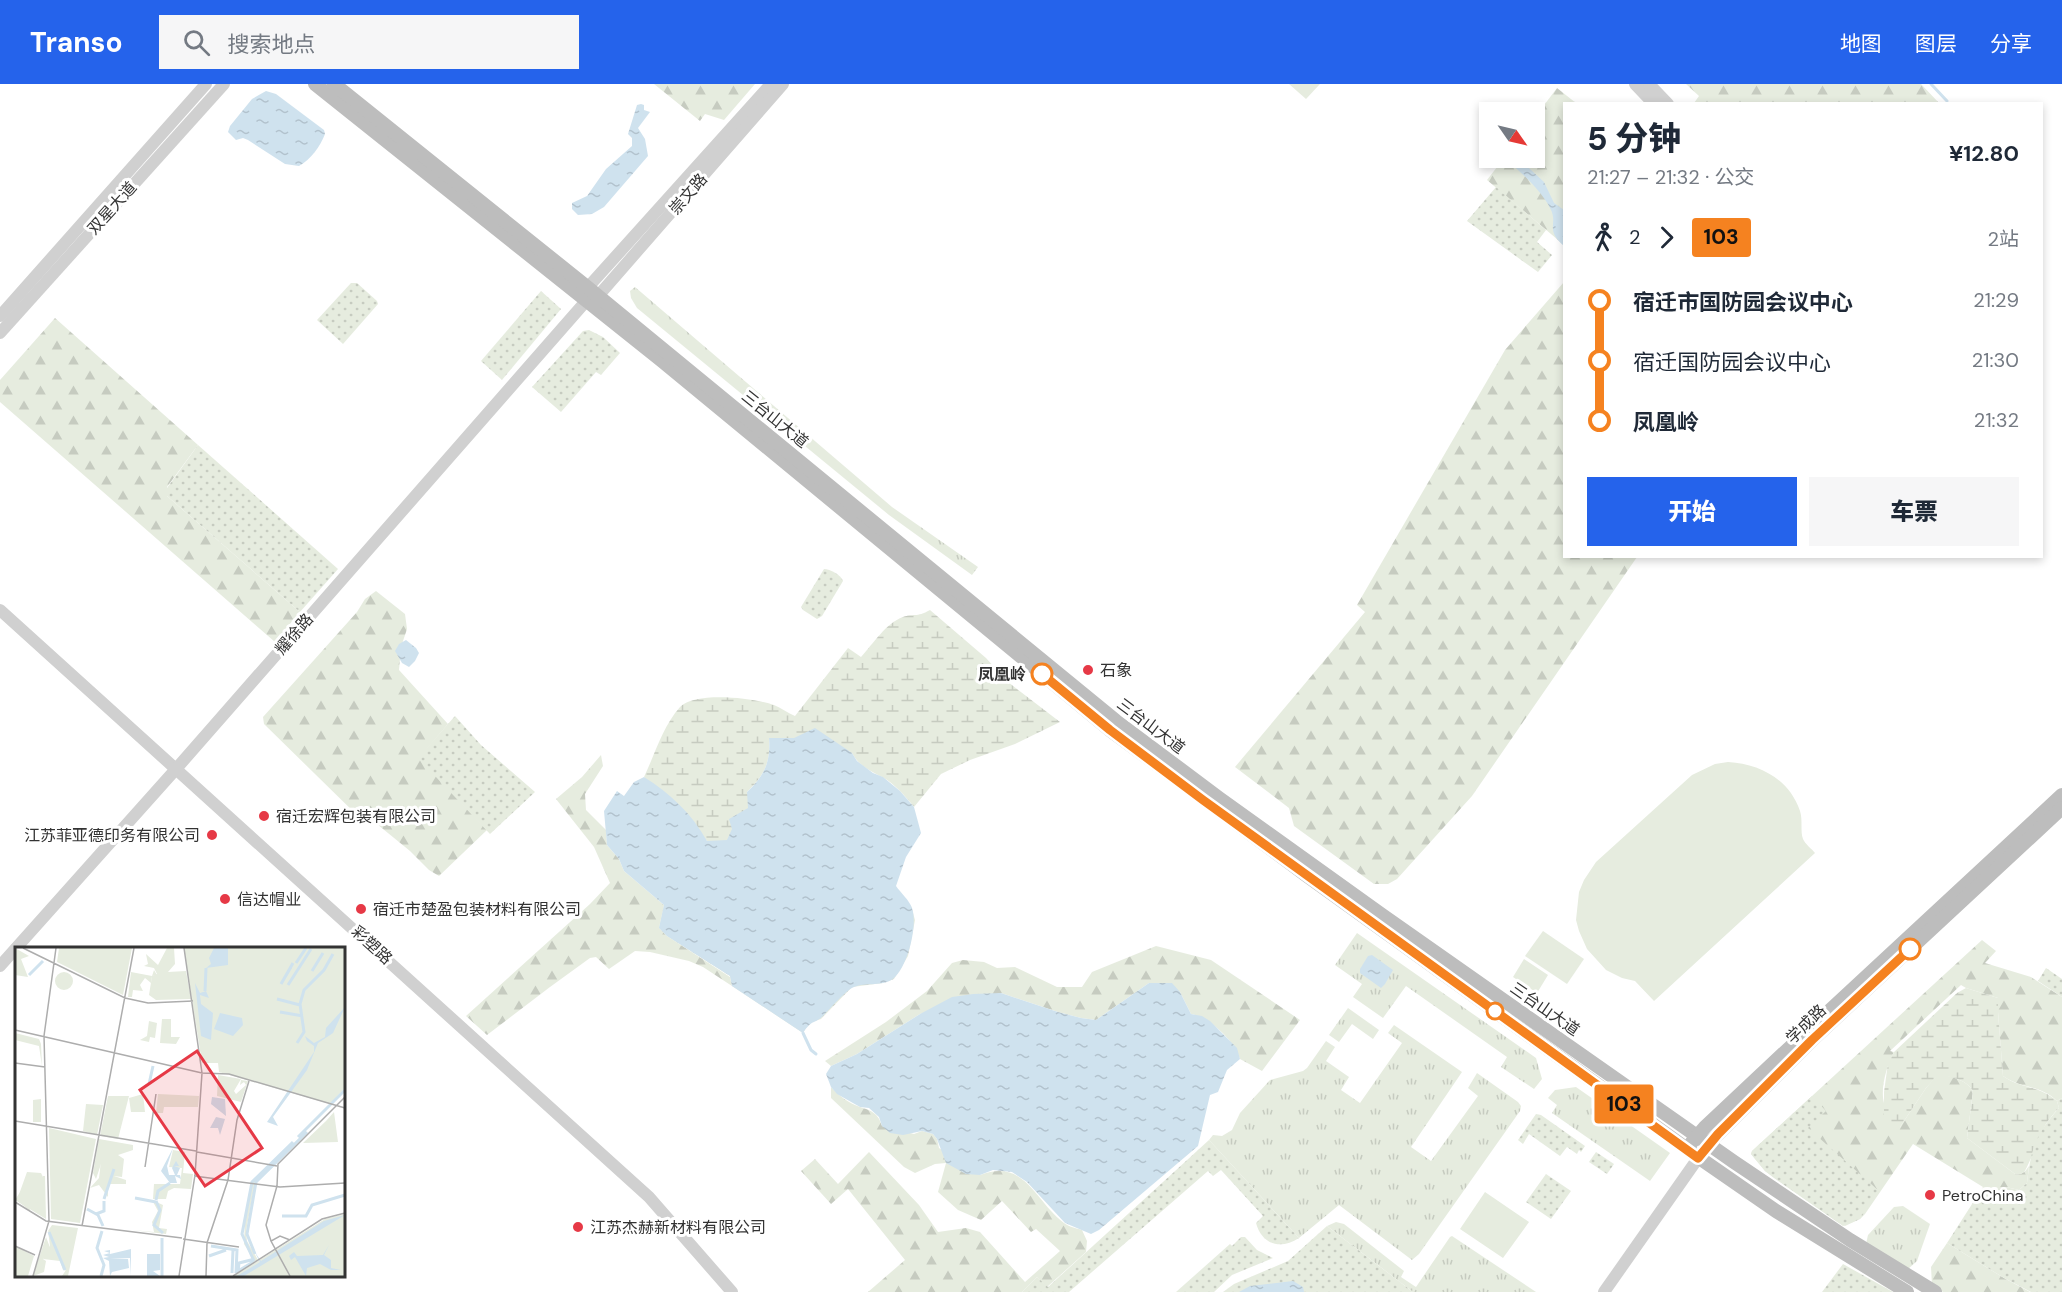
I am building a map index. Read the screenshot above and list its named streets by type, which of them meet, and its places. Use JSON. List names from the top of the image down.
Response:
{
  "streets": {
    "main road": ["三台山大道", "学成路"],
    "street": [
      "崇文路",
      "双星大道",
      "耀徐路",
      "彩塑路"
    ]
  },
  "crossings": [
    ["崇文路", "三台山大道"],
    ["崇文路", "耀徐路"],
    ["三台山大道", "耀徐路"],
    ["三台山大道", "学成路"],
    ["耀徐路", "彩塑路"]
  ],
  "places": [
    "石象",
    "凤凰岭",
    "宿迁宏辉包装有限公司",
    "江苏菲亚德印务有限公司",
    "信达帽业",
    "宿迁市楚盈包装材料有限公司",
    "PetroChina",
    "江苏杰赫新材料有限公司"
  ],
  "lines": ["bus line 103"],
  "north": "bottom right",
  "page": {
    "header": "Transo",
    "search": "搜索地点",
    "nav": ["地图", "图层", "分享"],
    "on_map": "103",
    "heading": ["5 分钟", "21:27 – 21:32 · 公交", "¥12.80"],
    "legs": ["2", "103", "2站"],
    "list": [
      {
        "name": "宿迁市国防园会议中心",
        "value": "21:29"
      },
      {
        "name": "宿迁国防园会议中心",
        "value": "21:30"
      },
      {
        "name": "凤凰岭",
        "value": "21:32"
      }
    ],
    "buttons": ["开始", "车票"]
  }
}
